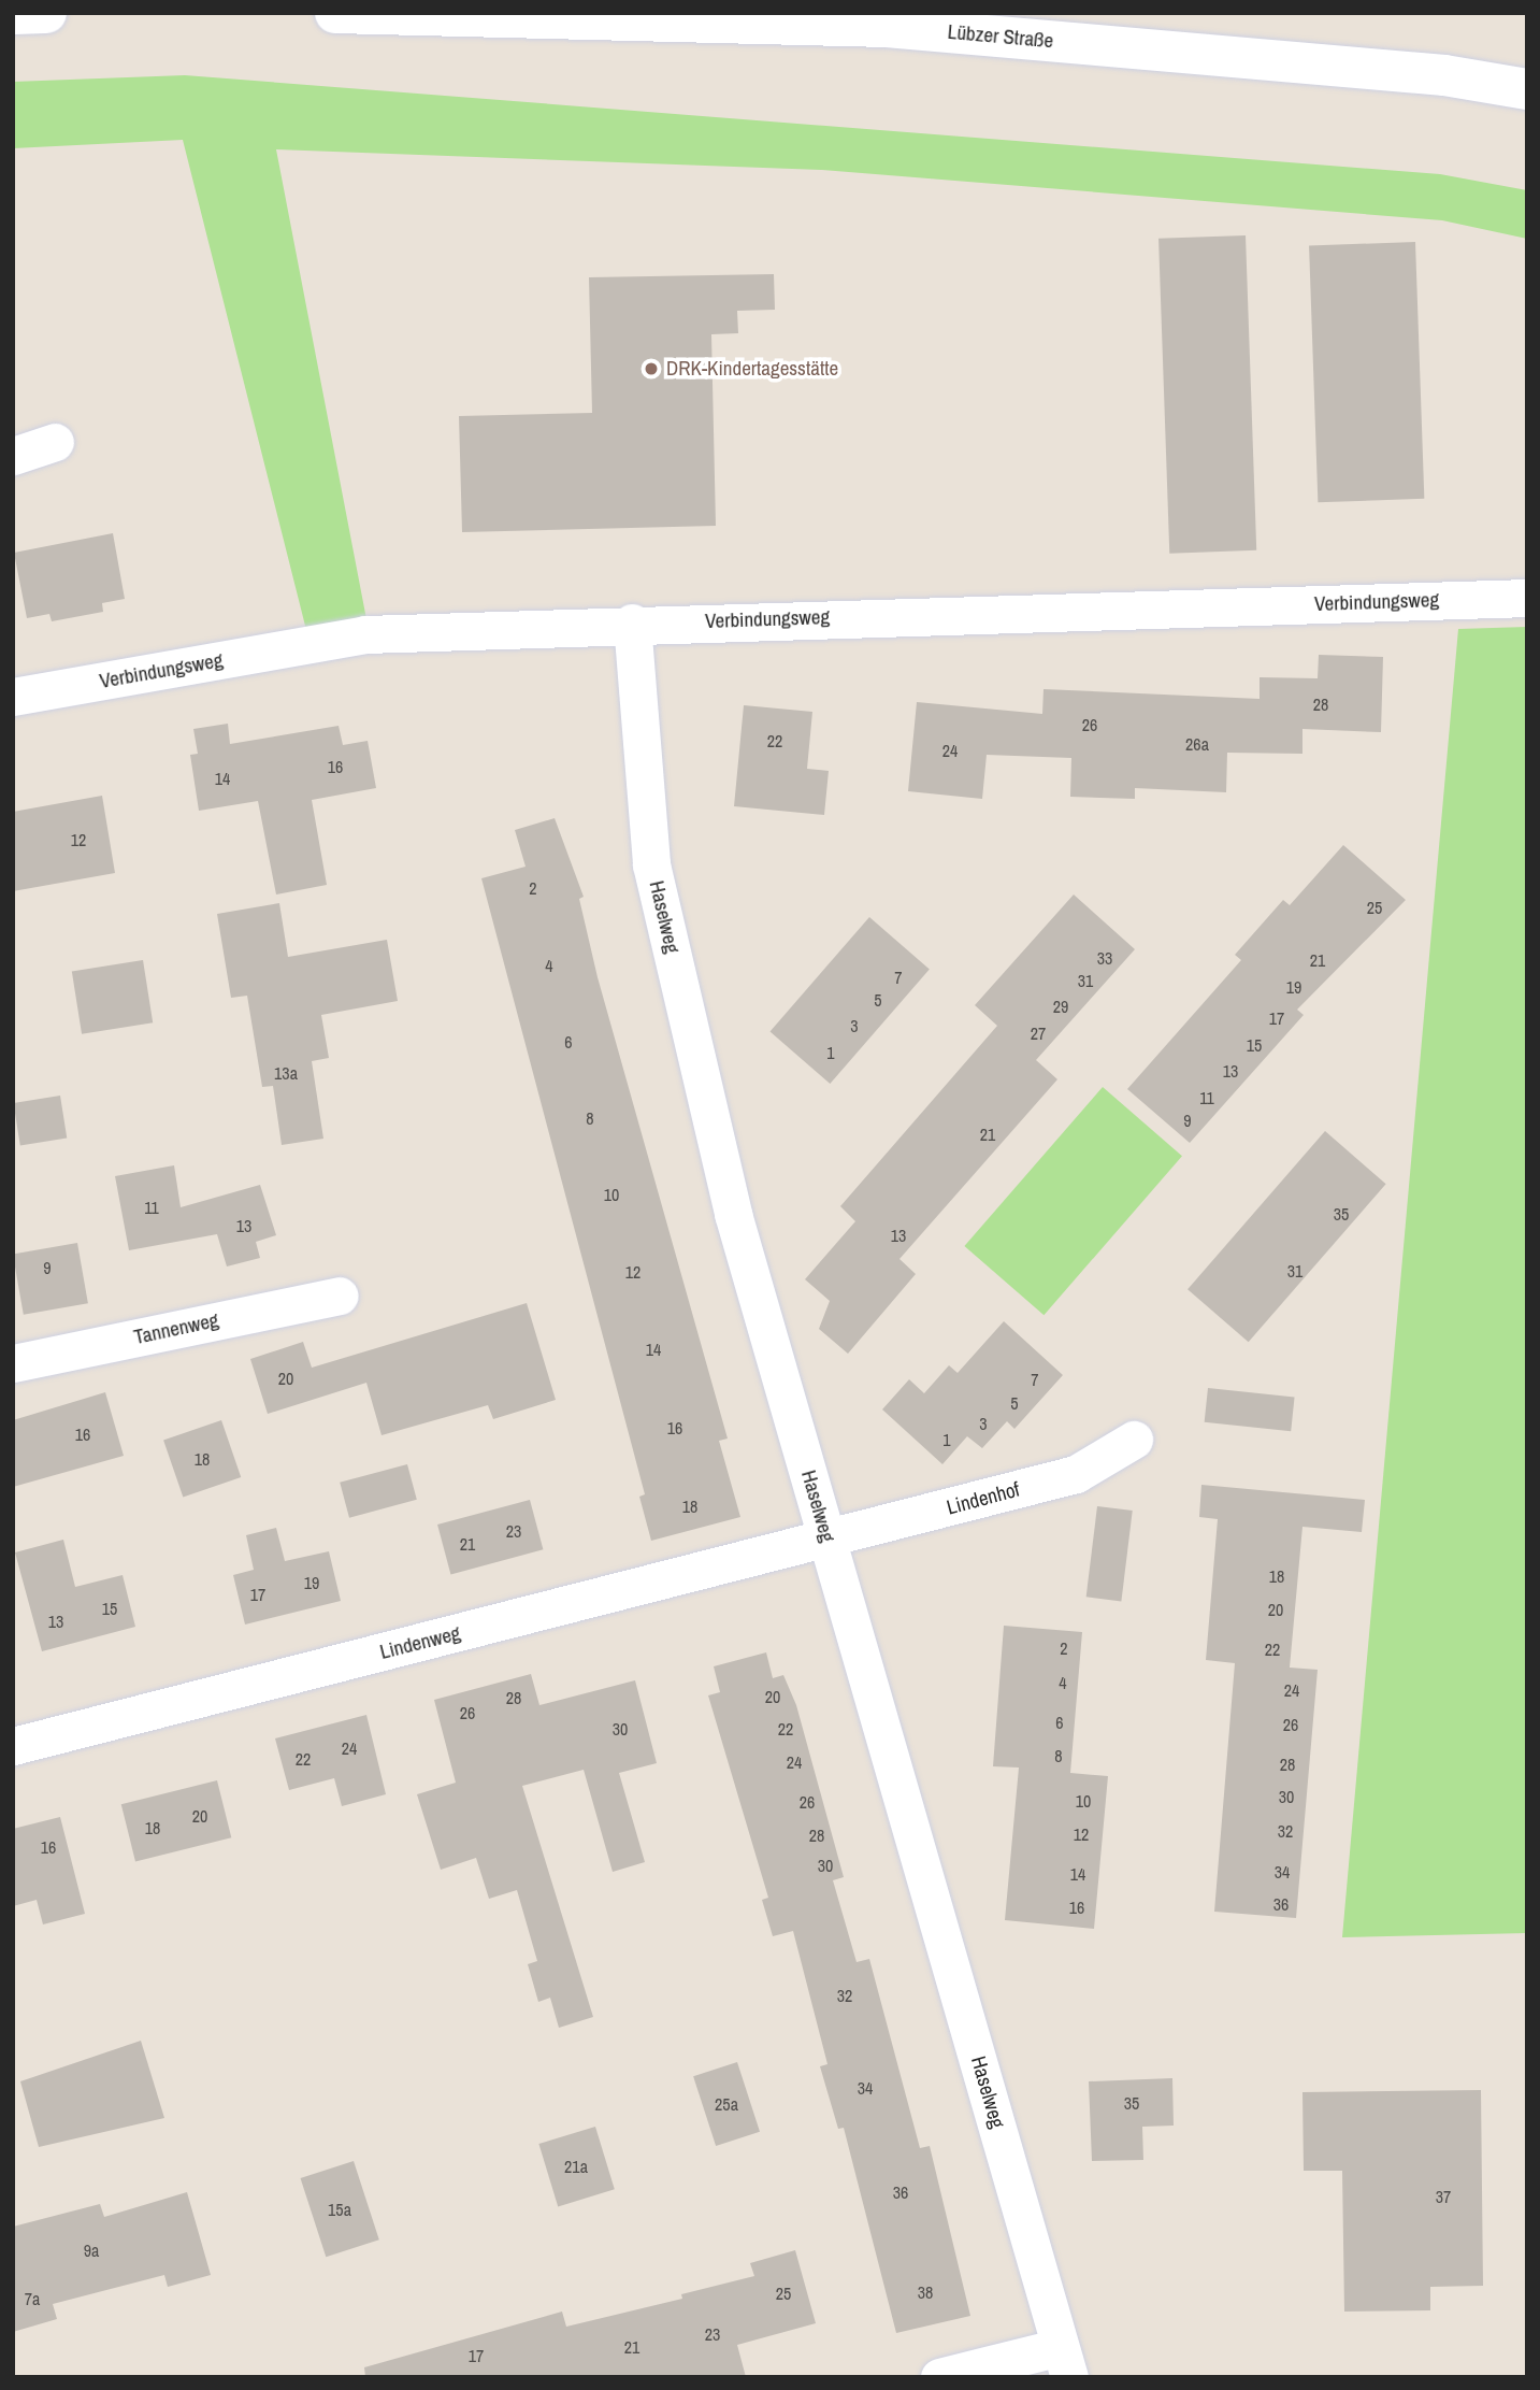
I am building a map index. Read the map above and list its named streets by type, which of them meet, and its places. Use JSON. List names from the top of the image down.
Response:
{
  "streets": {
    "street": [
      "Lübzer Straße",
      "Verbindungsweg",
      "Haselweg",
      "Tannenweg",
      "Lindenhof",
      "Lindenweg"
    ]
  },
  "crossings": [
    ["Verbindungsweg", "Haselweg"],
    ["Haselweg", "Lindenhof"],
    ["Haselweg", "Lindenweg"],
    ["Lindenhof", "Lindenweg"]
  ],
  "places": ["DRK-Kindertagesstätte"],
  "house_numbers": [
    "28",
    "26",
    "22",
    "26a",
    "24",
    "16",
    "14",
    "12",
    "2",
    "25",
    "33",
    "21",
    "4",
    "7",
    "31",
    "19",
    "5",
    "29",
    "17",
    "3",
    "27",
    "6",
    "15",
    "1",
    "13",
    "13a",
    "11",
    "8",
    "9",
    "21",
    "10",
    "11",
    "35",
    "13",
    "13",
    "9",
    "31",
    "12",
    "14",
    "20",
    "7",
    "5",
    "3",
    "16",
    "16",
    "1",
    "18",
    "18",
    "23",
    "21",
    "18",
    "19",
    "17",
    "15",
    "20",
    "13",
    "2",
    "22",
    "4",
    "24",
    "20",
    "28",
    "26",
    "6",
    "26",
    "30",
    "22",
    "24",
    "8",
    "22",
    "24",
    "28",
    "30",
    "10",
    "26",
    "20",
    "18",
    "32",
    "12",
    "28",
    "16",
    "30",
    "34",
    "14",
    "36",
    "16",
    "32",
    "34",
    "35",
    "25a",
    "21a",
    "36",
    "37",
    "15a",
    "9a",
    "38",
    "25",
    "7a",
    "23",
    "21",
    "17"
  ]
}
